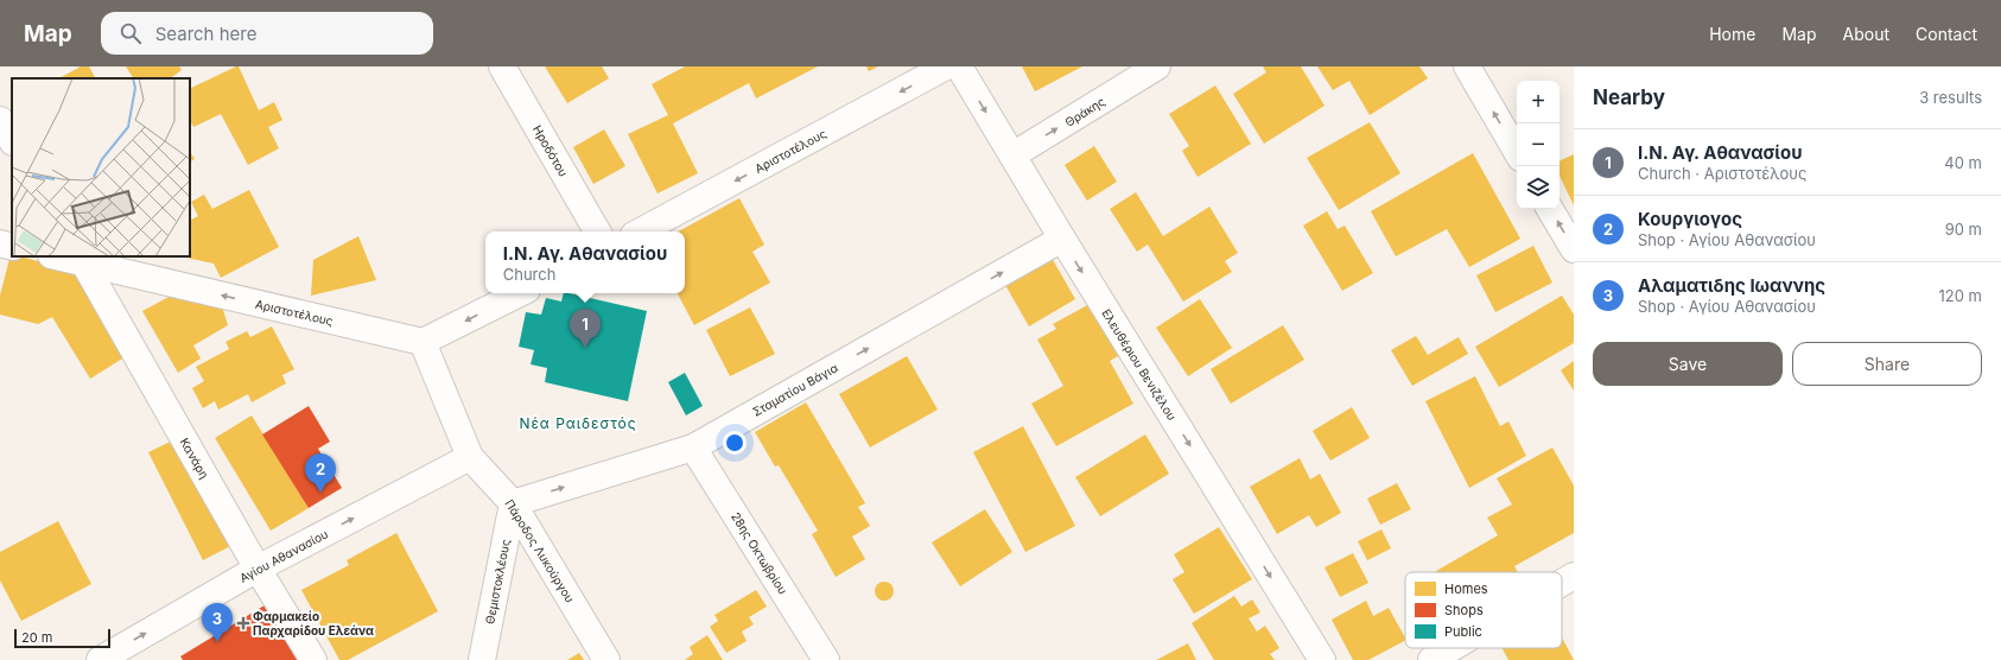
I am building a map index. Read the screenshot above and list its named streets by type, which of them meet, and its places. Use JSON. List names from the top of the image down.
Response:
{
  "streets": {
    "street": [
      "Θράκης",
      "Ηροδότου",
      "Αριστοτέλους",
      "Ελευθέριου Βενιζέλου",
      "Σταματίου Βάγια",
      "Κανάρη",
      "Πάροδος Λυκούργου",
      "28ης Οκτωβρίου",
      "Αγίου Αθανασίου",
      "Θεμιστοκλέους"
    ]
  },
  "crossings": [
    ["Θράκης", "Ελευθέριου Βενιζέλου"],
    ["Αριστοτέλους", "Κανάρη"],
    ["Αριστοτέλους", "Πάροδος Λυκούργου"],
    ["Ελευθέριου Βενιζέλου", "Σταματίου Βάγια"],
    ["Σταματίου Βάγια", "Πάροδος Λυκούργου"],
    ["Σταματίου Βάγια", "28ης Οκτωβρίου"],
    ["Σταματίου Βάγια", "Θεμιστοκλέους"],
    ["Κανάρη", "Αγίου Αθανασίου"],
    ["Πάροδος Λυκούργου", "Αγίου Αθανασίου"],
    ["Πάροδος Λυκούργου", "Θεμιστοκλέους"]
  ],
  "one_way": [
    "Θράκης",
    "Αριστοτέλους",
    "Ελευθέριου Βενιζέλου",
    "Σταματίου Βάγια",
    "Αγίου Αθανασίου"
  ],
  "districts": ["Νέα Ραιδεστός"],
  "places": {
    "health": ["Φαρμακείο Παρχαρίδου Ελεάνα"]
  },
  "legend": ["Homes", "Shops", "Public"],
  "scale_bar": "20 m",
  "page": {
    "header": "Map",
    "search": "Search here",
    "nav": [
      "Home",
      "Map",
      "About",
      "Contact"
    ],
    "heading": ["Nearby", "3 results"],
    "map_buttons": ["+", "−"],
    "list": [
      {
        "mark": "1",
        "name": "Ι.Ν. Αγ. Αθανασίου",
        "note": "Church · Αριστοτέλους",
        "value": "40 m"
      },
      {
        "mark": "2",
        "name": "Κουργιογος",
        "note": "Shop · Αγίου Αθανασίου",
        "value": "90 m"
      },
      {
        "mark": "3",
        "name": "Αλαματιδης Ιωαννης",
        "note": "Shop · Αγίου Αθανασίου",
        "value": "120 m"
      }
    ],
    "popup": ["Ι.Ν. Αγ. Αθανασίου", "Church"],
    "pins": ["1", "2", "3"],
    "buttons": ["Save", "Share"],
    "scale": "20 m"
  }
}
